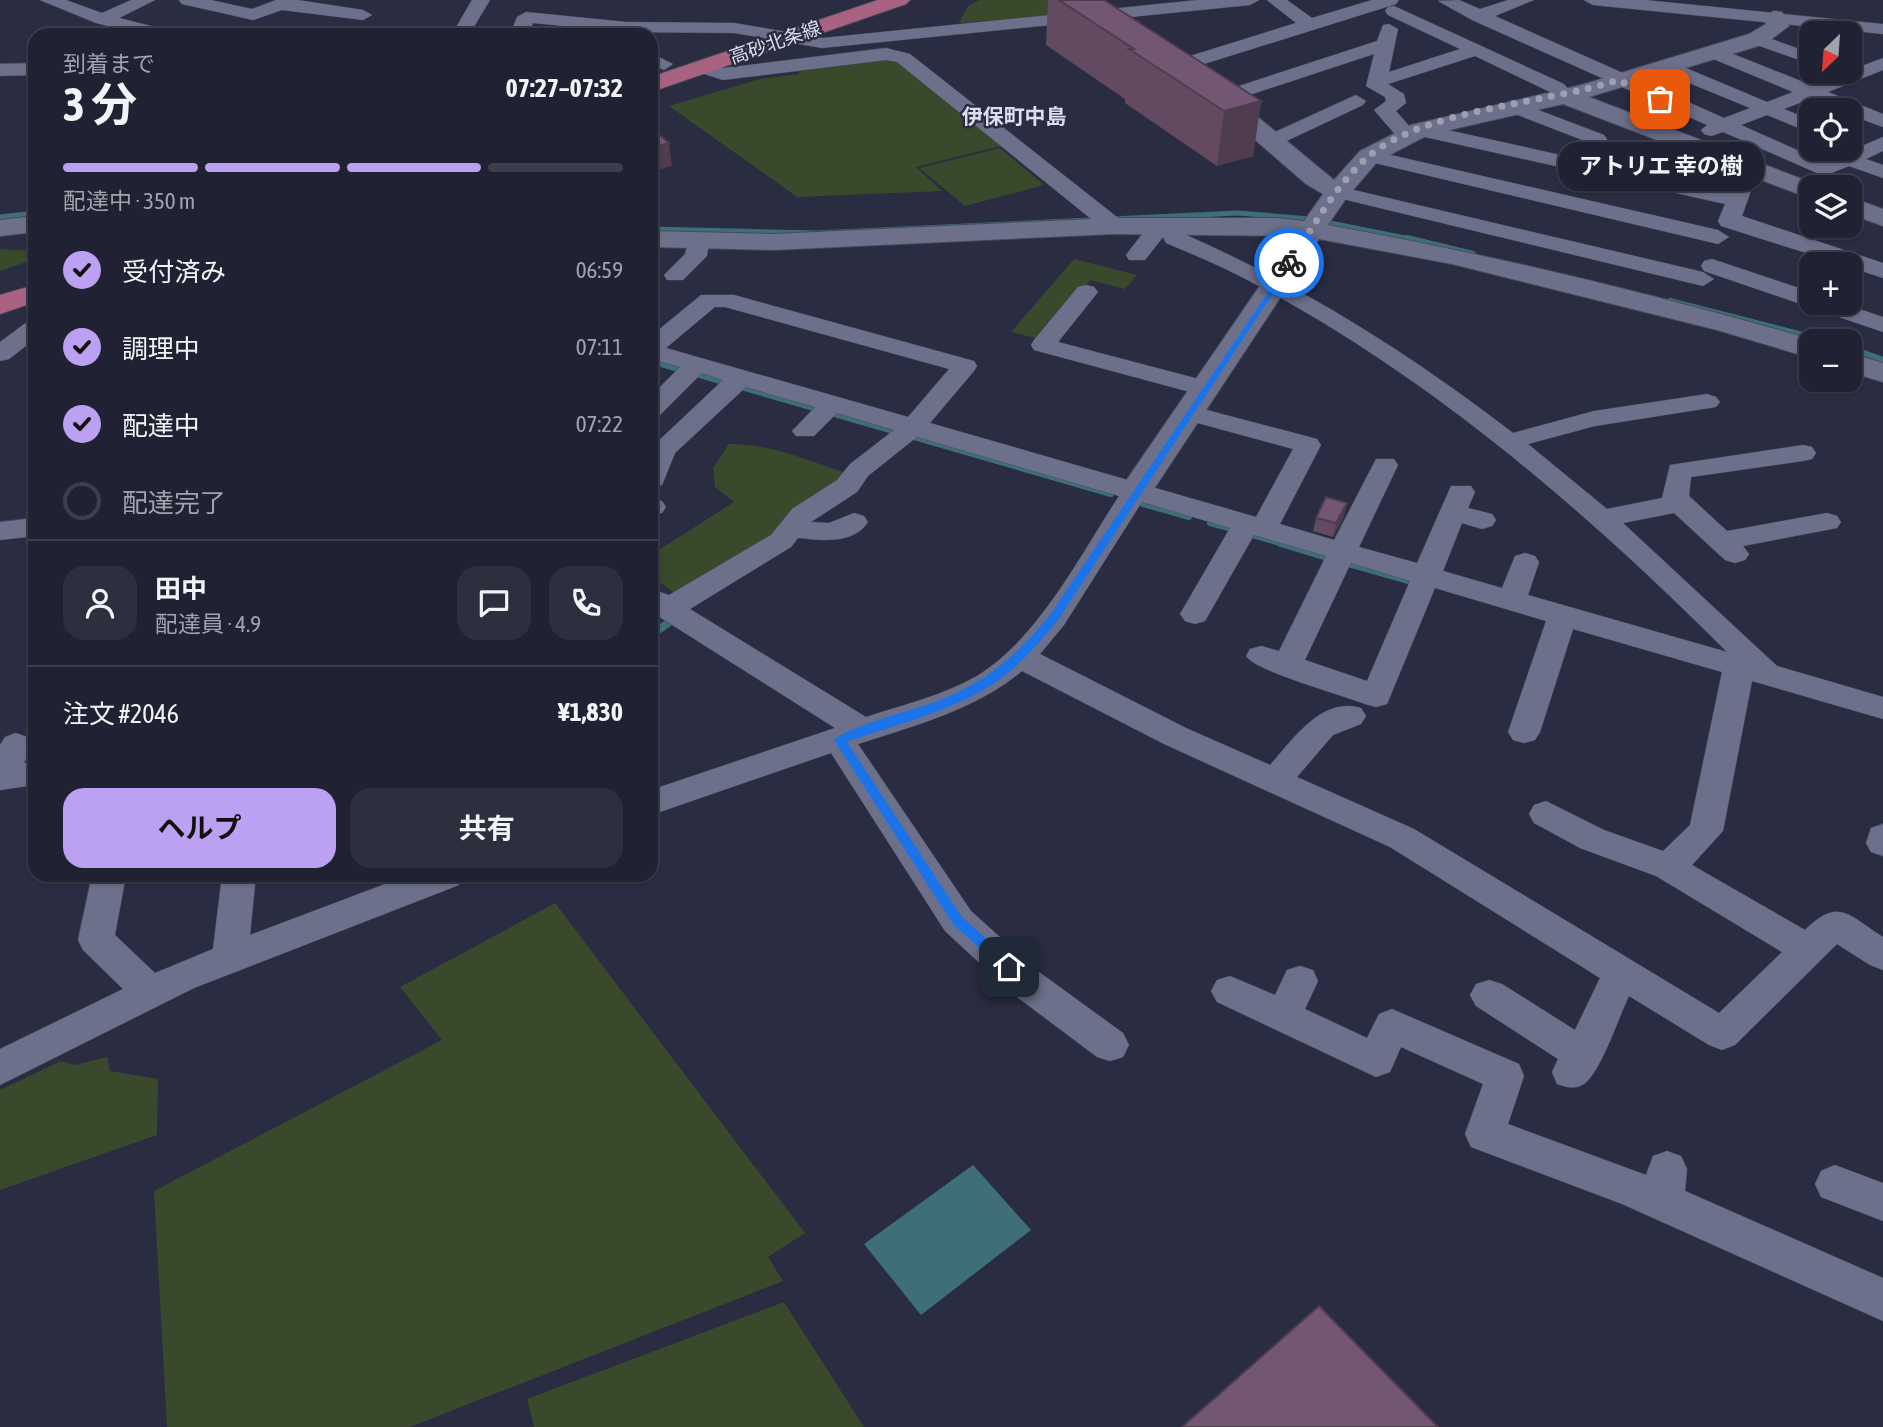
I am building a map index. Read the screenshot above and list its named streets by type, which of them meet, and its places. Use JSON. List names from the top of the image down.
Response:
{
  "streets": {
    "main road": ["高砂北条線"]
  },
  "districts": ["伊保町中島"],
  "places": ["アトリエ 幸の樹"],
  "north": "bottom left",
  "page": {
    "map_buttons": ["+", "−"],
    "heading": ["3 分", "到着まで", "07:27–07:32"],
    "panel": [
      "田中",
      "配達員 · 4.9",
      "注文 #2046",
      "¥1,830"
    ],
    "bubble": "アトリエ 幸の樹",
    "bar": "配達中 · 350 m",
    "list": [
      ["受付済み", "06:59"],
      ["調理中", "07:11"],
      ["配達中", "07:22"],
      "配達完了"
    ],
    "buttons": ["ヘルプ", "共有"]
  }
}
